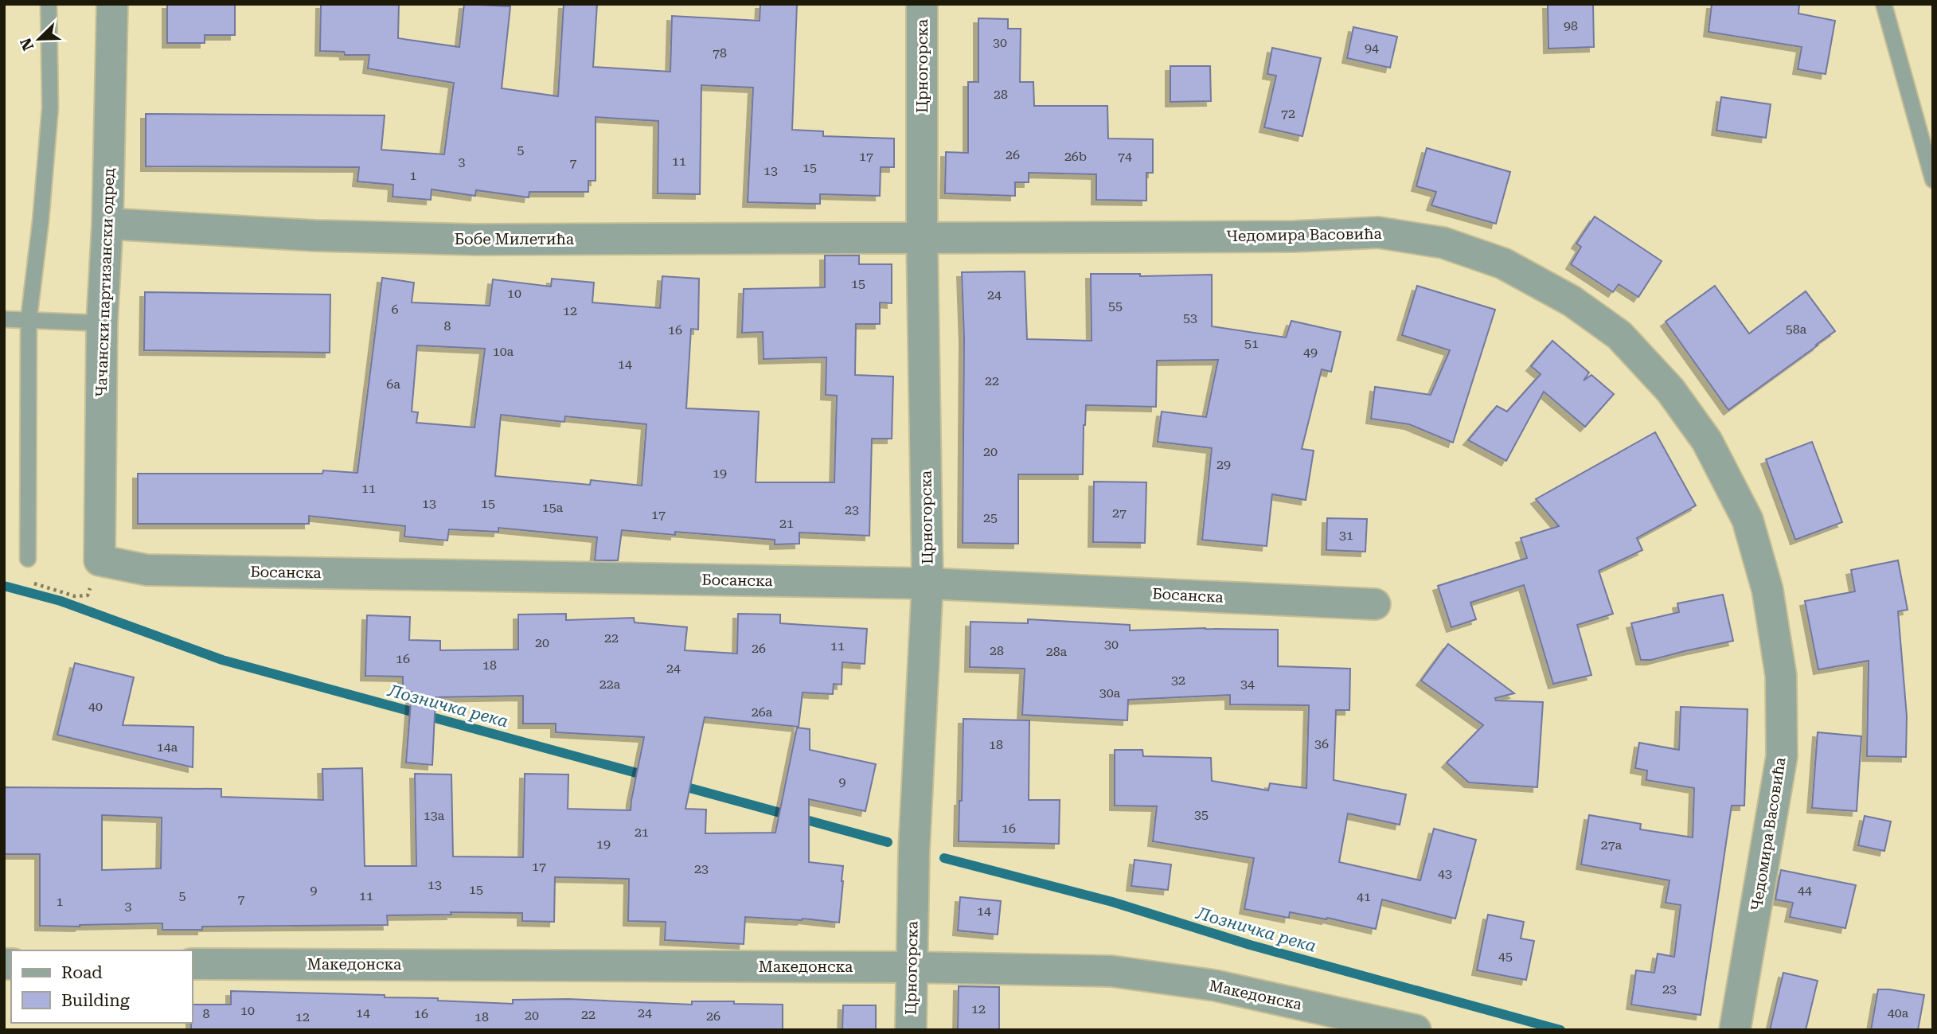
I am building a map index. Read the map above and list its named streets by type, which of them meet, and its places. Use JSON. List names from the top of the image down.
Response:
{
  "streets": {
    "street": [
      "Црногорска",
      "Чедомира Васовића",
      "Бобе Милетића",
      "Чачански партизански одред",
      "Босанска",
      "Македонска"
    ]
  },
  "crossings": [
    ["Црногорска", "Чедомира Васовића"],
    ["Црногорска", "Бобе Милетића"],
    ["Црногорска", "Босанска"],
    ["Црногорска", "Македонска"],
    ["Чедомира Васовића", "Бобе Милетића"],
    ["Бобе Милетића", "Чачански партизански одред"],
    ["Чачански партизански одред", "Босанска"]
  ],
  "water": ["Лозничка река"],
  "house_numbers": [
    "98",
    "30",
    "94",
    "78",
    "28",
    "72",
    "5",
    "26",
    "17",
    "26b",
    "74",
    "11",
    "3",
    "7",
    "15",
    "13",
    "1",
    "15",
    "10",
    "24",
    "55",
    "6",
    "12",
    "53",
    "8",
    "58a",
    "16",
    "51",
    "10a",
    "49",
    "14",
    "22",
    "6a",
    "20",
    "29",
    "19",
    "11",
    "13",
    "15",
    "15a",
    "23",
    "27",
    "17",
    "25",
    "21",
    "31",
    "22",
    "20",
    "30",
    "11",
    "26",
    "28",
    "28a",
    "16",
    "18",
    "24",
    "32",
    "22a",
    "34",
    "30a",
    "40",
    "26a",
    "36",
    "18",
    "14a",
    "9",
    "35",
    "13a",
    "16",
    "21",
    "19",
    "27a",
    "17",
    "23",
    "43",
    "13",
    "15",
    "9",
    "44",
    "5",
    "11",
    "41",
    "7",
    "1",
    "3",
    "14",
    "45",
    "23",
    "12",
    "10",
    "14",
    "24",
    "40a",
    "8",
    "16",
    "22",
    "20",
    "26",
    "12",
    "18"
  ],
  "legend": ["Road", "Building"],
  "north": "bottom left"
}
